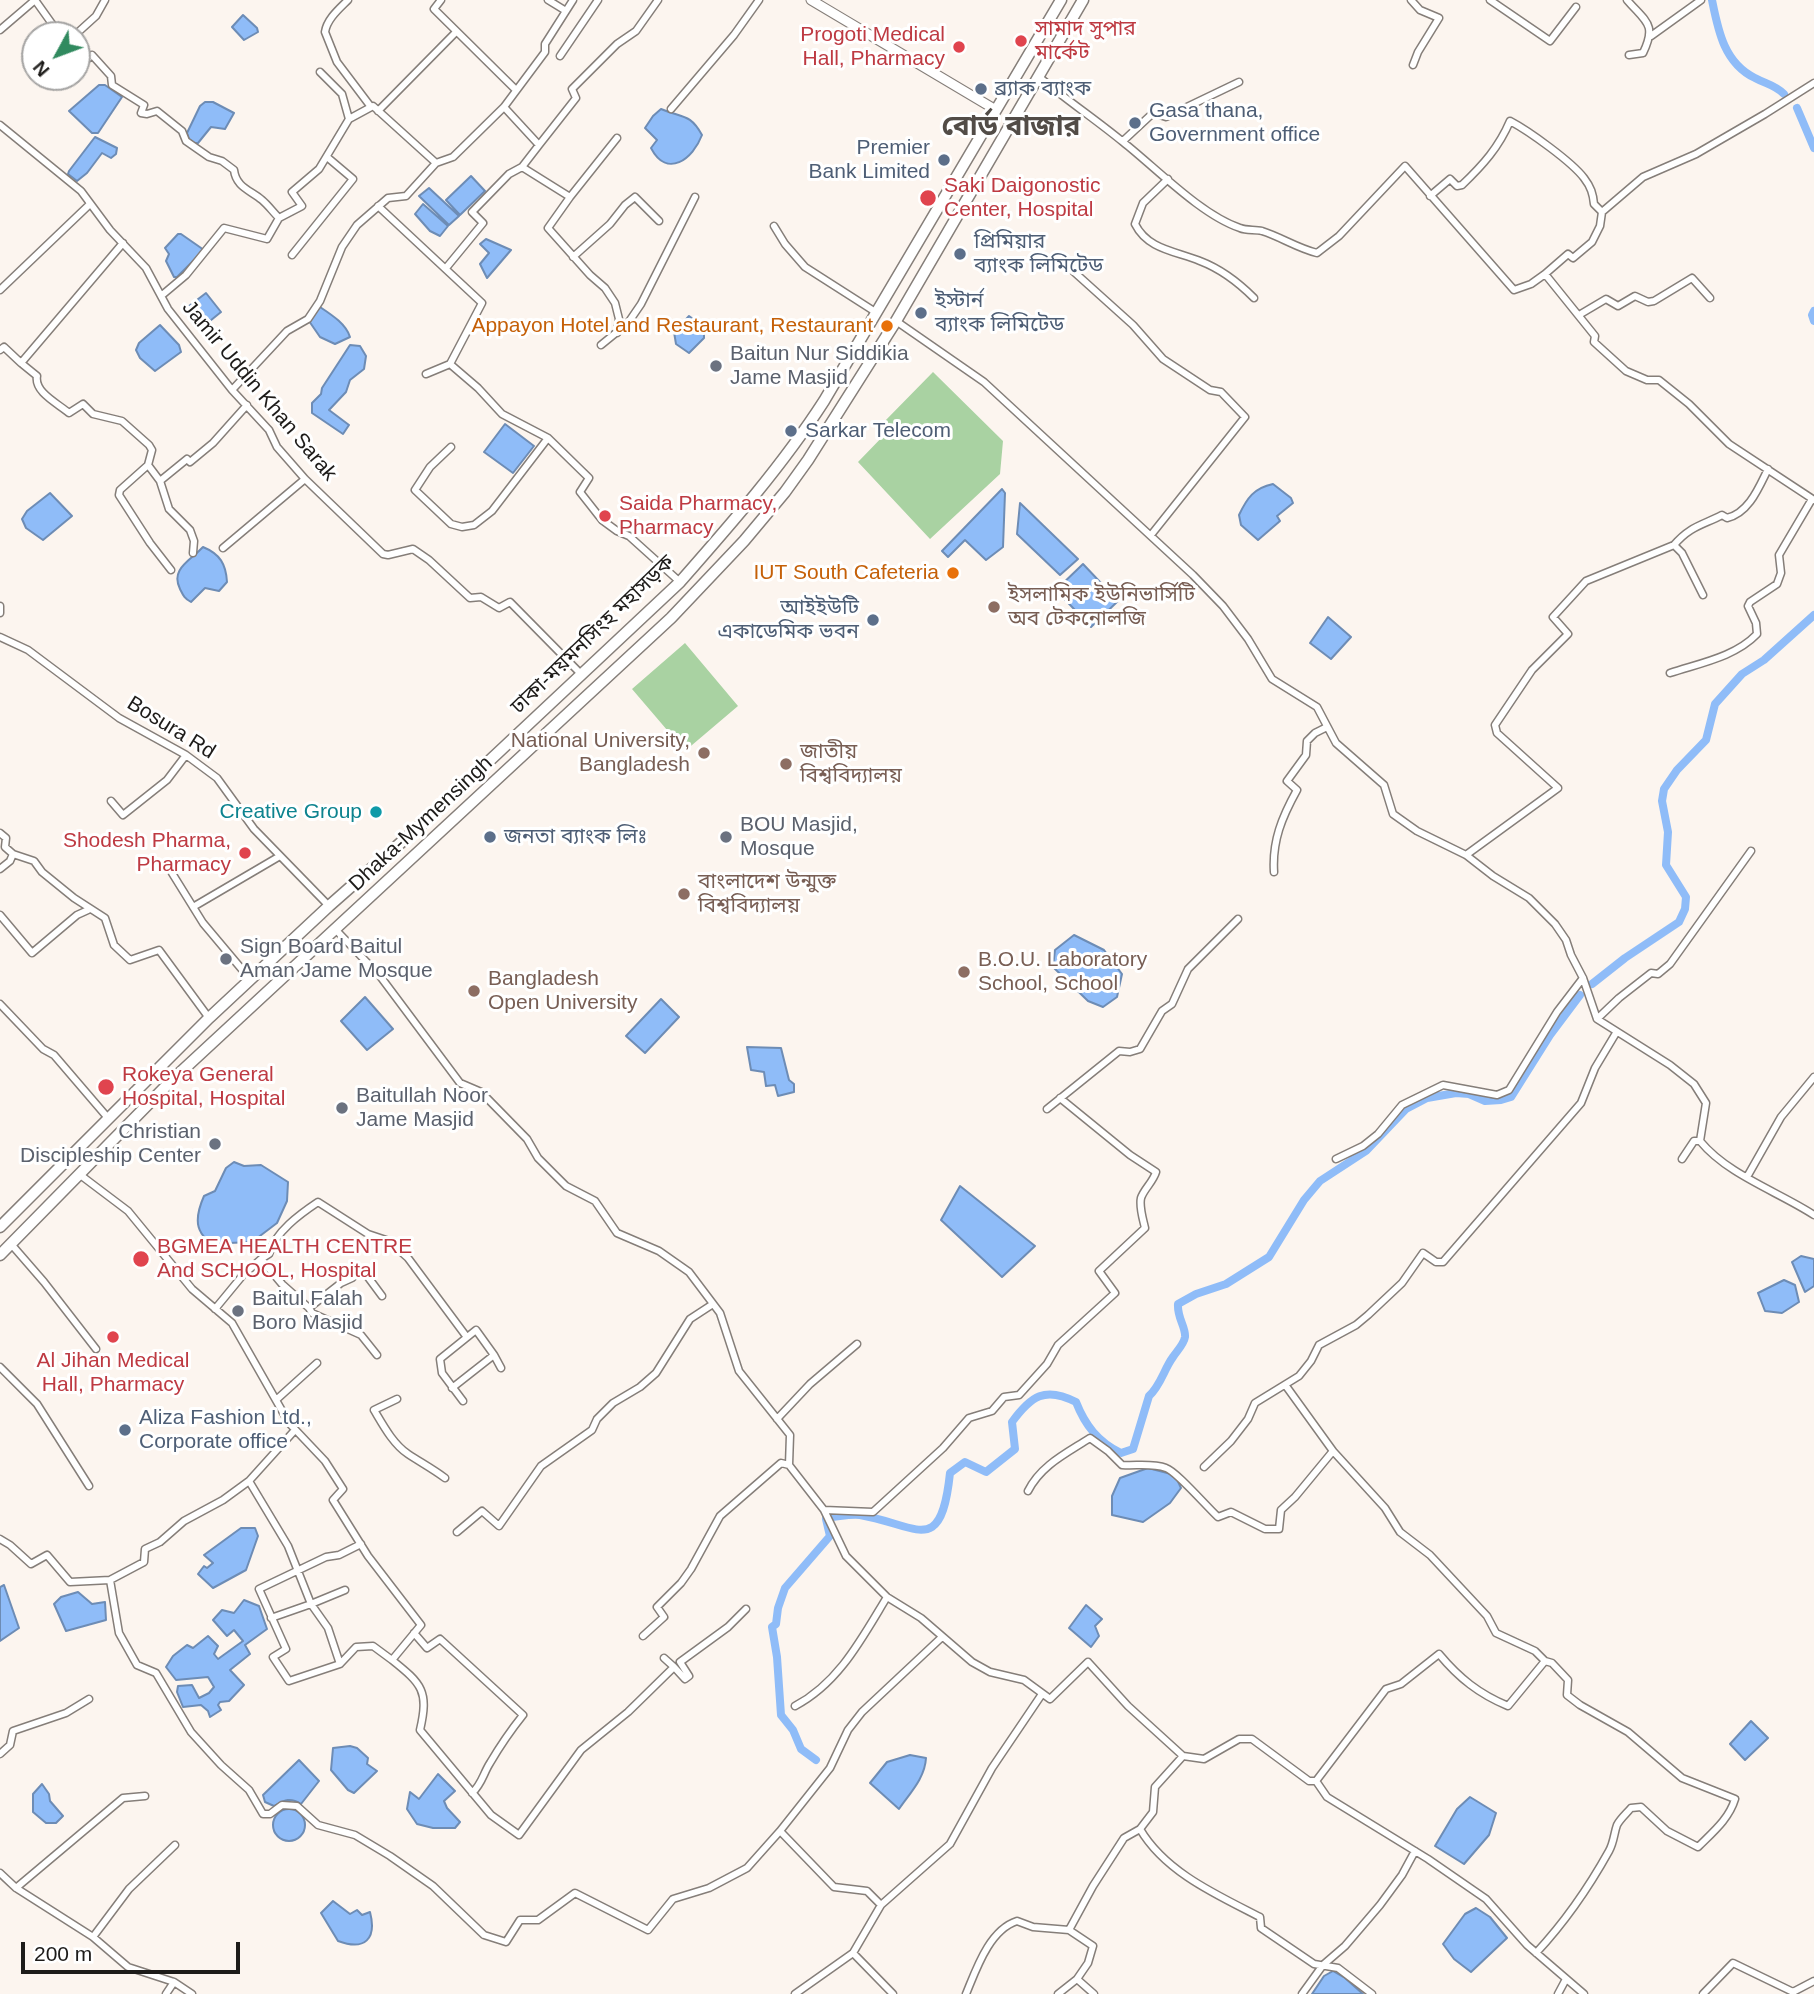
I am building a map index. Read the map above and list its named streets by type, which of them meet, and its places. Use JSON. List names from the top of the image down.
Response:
{
  "streets": {
    "highway": ["ঢাকা-ময়মনসিংহ মহাসড়ক", "Dhaka-Mymensingh"],
    "street": ["Jamir Uddin Khan Sarak", "Bosura Rd"]
  },
  "crossings": [
    ["Jamir Uddin Khan Sarak", "ঢাকা-ময়মনসিংহ মহাসড়ক"],
    ["ঢাকা-ময়মনসিংহ মহাসড়ক", "Bosura Rd"]
  ],
  "districts": ["বোর্ড বাজার"],
  "places": [
    "সামাদ সুপার মার্কেট",
    "Progoti Medical Hall, Pharmacy",
    "ব্র্যাক ব্যাংক",
    "Gasa thana, Government office",
    "Premier Bank Limited",
    "Saki Daigonostic Center, Hospital",
    "প্রিমিয়ার ব্যাংক লিমিটেড",
    "ইস্টার্ন ব্যাংক লিমিটেড",
    "Appayon Hotel and Restaurant, Restaurant",
    "Baitun Nur Siddikia Jame Masjid",
    "Sarkar Telecom",
    "Saida Pharmacy, Pharmacy",
    "IUT South Cafeteria",
    "ইসলামিক ইউনিভার্সিটি অব টেকনোলজি",
    "আইইউটি একাডেমিক ভবন",
    "National University, Bangladesh",
    "জাতীয় বিশ্ববিদ্যালয়",
    "Creative Group",
    "জনতা ব্যাংক লিঃ",
    "BOU Masjid, Mosque",
    "Shodesh Pharma, Pharmacy",
    "বাংলাদেশ উন্মুক্ত বিশ্ববিদ্যালয়",
    "Sign Board Baitul Aman Jame Mosque",
    "B.O.U. Laboratory School, School",
    "Bangladesh Open University",
    "Rokeya General Hospital, Hospital",
    "Baitullah Noor Jame Masjid",
    "Christian Discipleship Center",
    "BGMEA HEALTH CENTRE And SCHOOL, Hospital",
    "Baitul Falah Boro Masjid",
    "Al Jihan Medical Hall, Pharmacy",
    "Aliza Fashion Ltd., Corporate office"
  ],
  "scale_bar": "200 m",
  "north": "bottom left"
}
